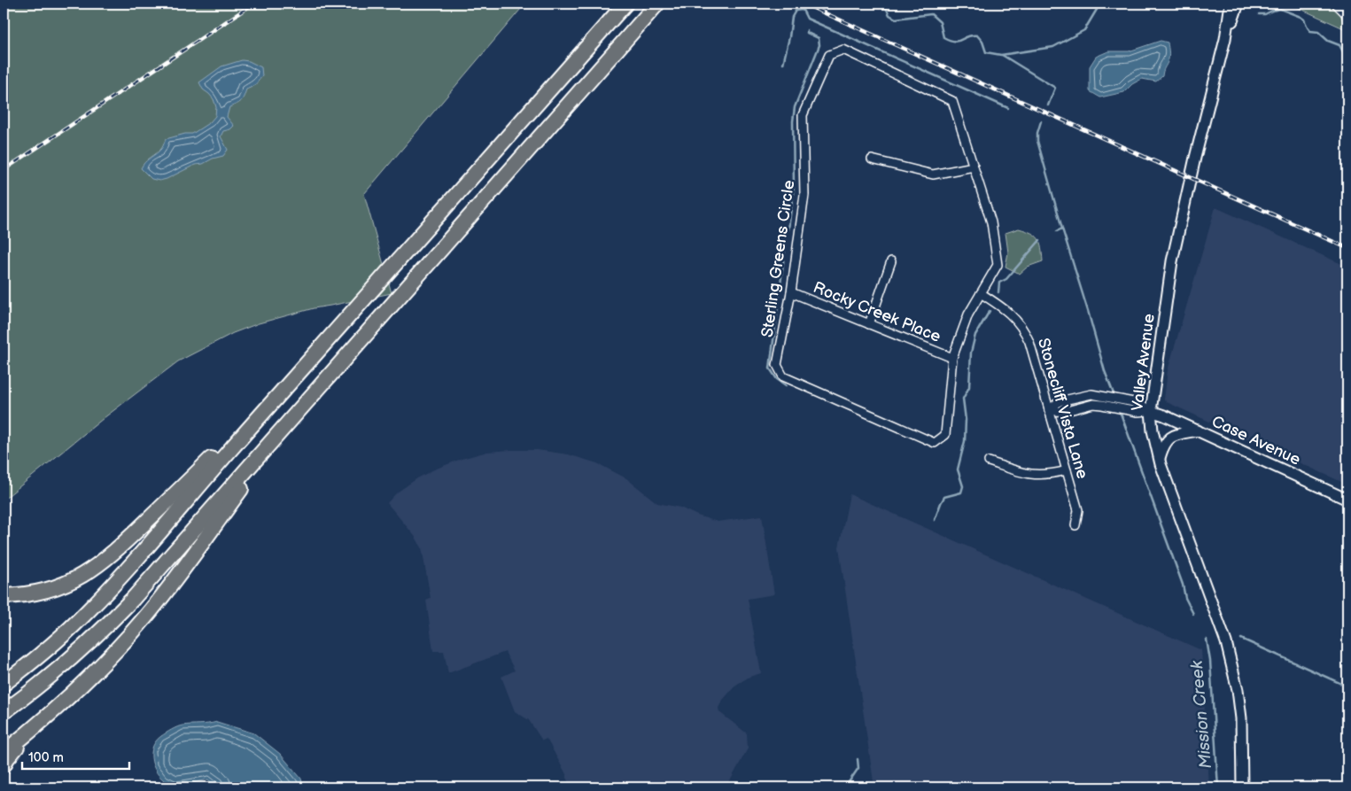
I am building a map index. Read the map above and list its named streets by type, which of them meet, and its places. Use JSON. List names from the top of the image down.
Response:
{
  "streets": {
    "street": [
      "Sterling Greens Circle",
      "Rocky Creek Place",
      "Valley Avenue",
      "Stonecliff Vista Lane",
      "Case Avenue"
    ]
  },
  "crossings": [
    ["Sterling Greens Circle", "Rocky Creek Place"],
    ["Sterling Greens Circle", "Stonecliff Vista Lane"],
    ["Valley Avenue", "Case Avenue"],
    ["Stonecliff Vista Lane", "Case Avenue"]
  ],
  "water": ["Mission Creek"],
  "scale_bar": "100 m"
}
